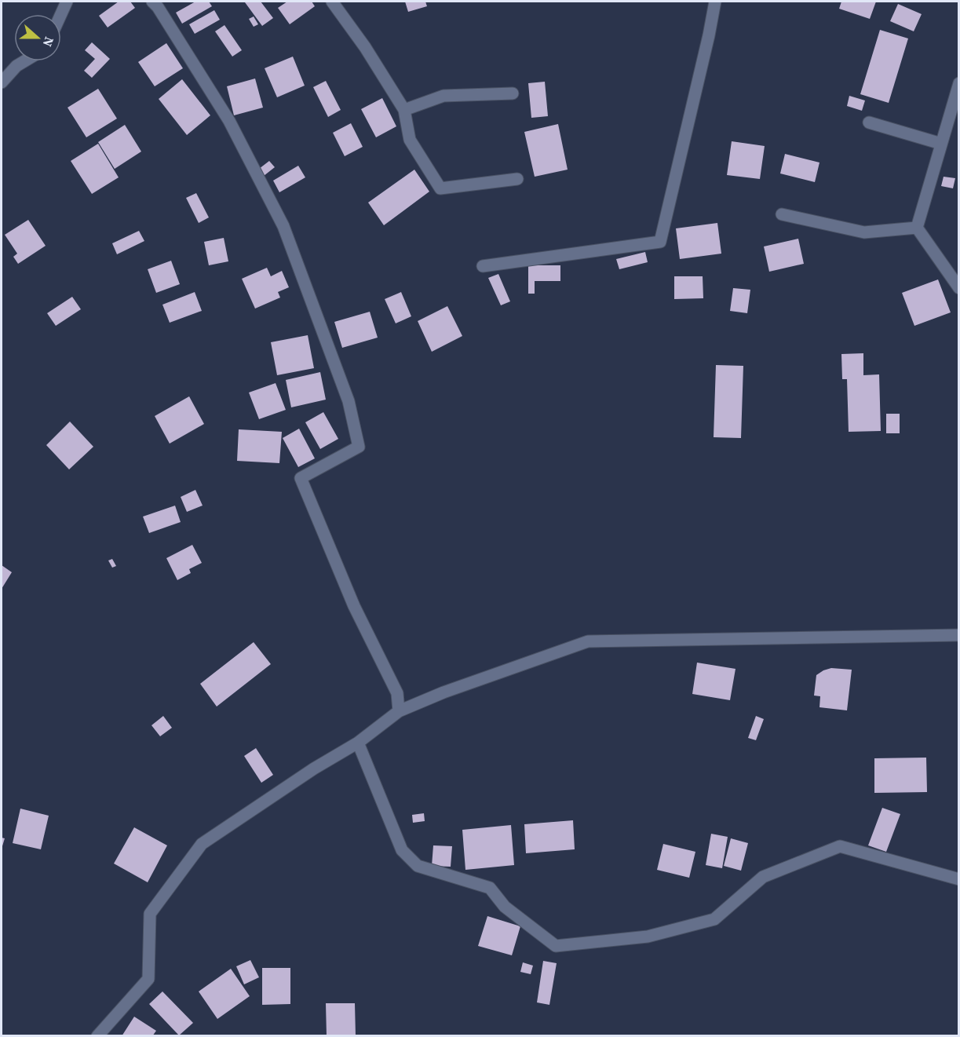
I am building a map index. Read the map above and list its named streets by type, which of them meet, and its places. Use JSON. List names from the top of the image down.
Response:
{
  "north": "right"
}
